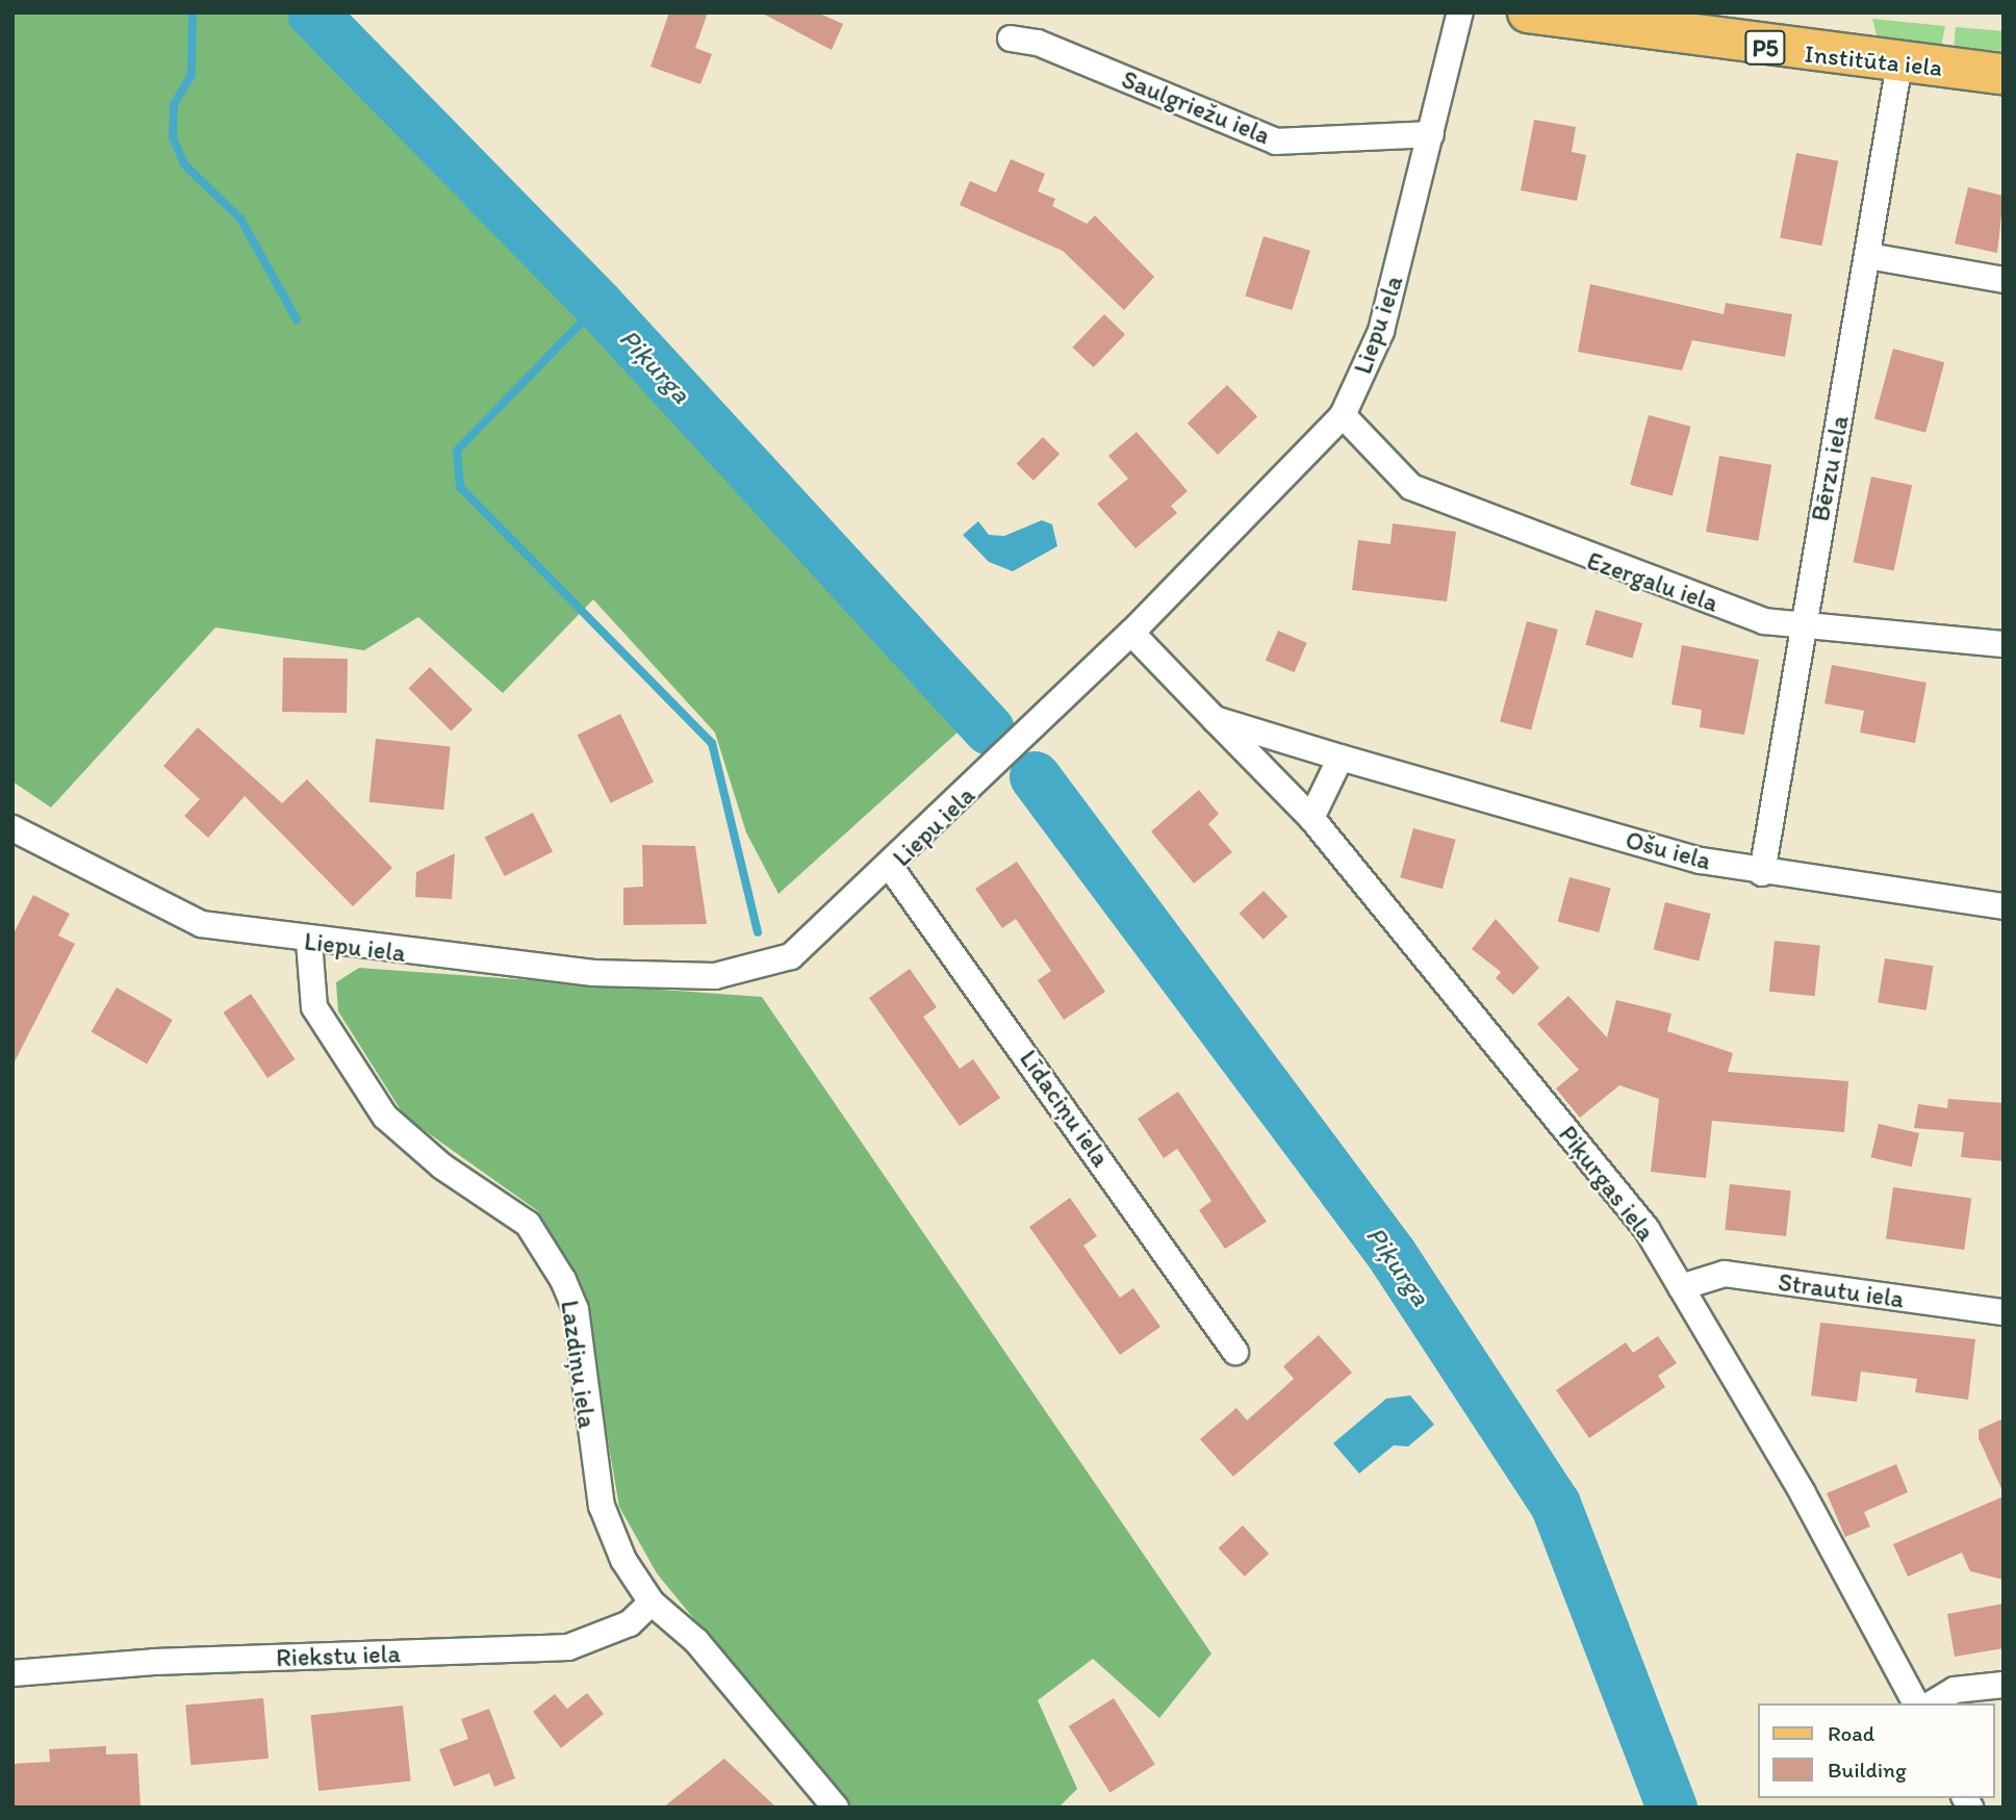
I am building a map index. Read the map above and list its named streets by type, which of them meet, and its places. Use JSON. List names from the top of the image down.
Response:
{
  "streets": {
    "main road": ["P5", "Institūta iela"],
    "street": [
      "Saulgriežu iela",
      "Liepu iela",
      "Bērzu iela",
      "Ezergalu iela",
      "Ošu iela",
      "Līdaciņu iela",
      "Piķurgas iela",
      "Strautu iela",
      "Lazdiņu iela",
      "Riekstu iela"
    ]
  },
  "crossings": [
    ["Institūta iela", "Bērzu iela"],
    ["Saulgriežu iela", "Liepu iela"],
    ["Liepu iela", "Ezergalu iela"],
    ["Liepu iela", "Ošu iela"],
    ["Liepu iela", "Līdaciņu iela"],
    ["Liepu iela", "Lazdiņu iela"],
    ["Bērzu iela", "Ezergalu iela"],
    ["Bērzu iela", "Ošu iela"],
    ["Ošu iela", "Piķurgas iela"],
    ["Piķurgas iela", "Strautu iela"],
    ["Lazdiņu iela", "Riekstu iela"]
  ],
  "water": ["Piķurga"],
  "legend": ["Road", "Building"]
}
